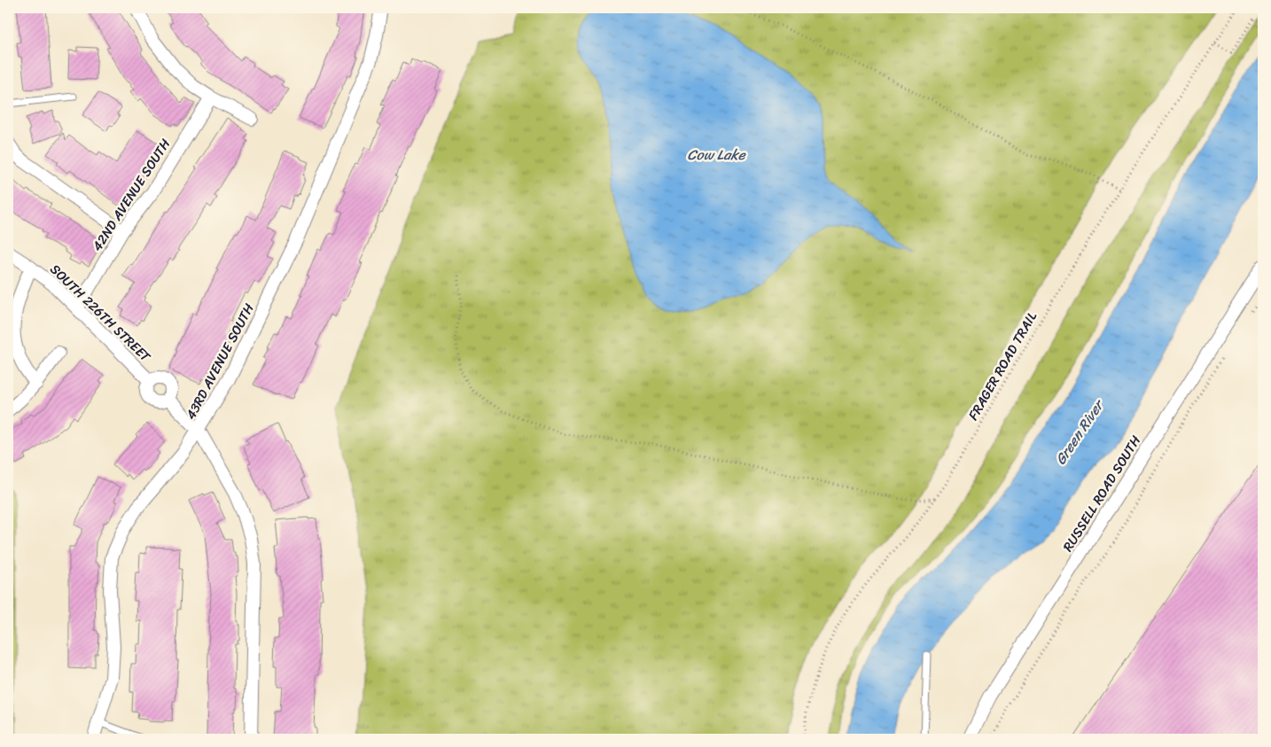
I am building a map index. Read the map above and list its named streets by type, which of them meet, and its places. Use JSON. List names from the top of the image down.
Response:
{
  "streets": {
    "street": [
      "42ND AVENUE SOUTH",
      "SOUTH 226TH STREET",
      "43RD AVENUE SOUTH",
      "RUSSELL ROAD SOUTH"
    ],
    "path": ["FRAGER ROAD TRAIL"]
  },
  "crossings": [
    ["42ND AVENUE SOUTH", "SOUTH 226TH STREET"]
  ],
  "water": ["Cow Lake", "Green River"]
}
